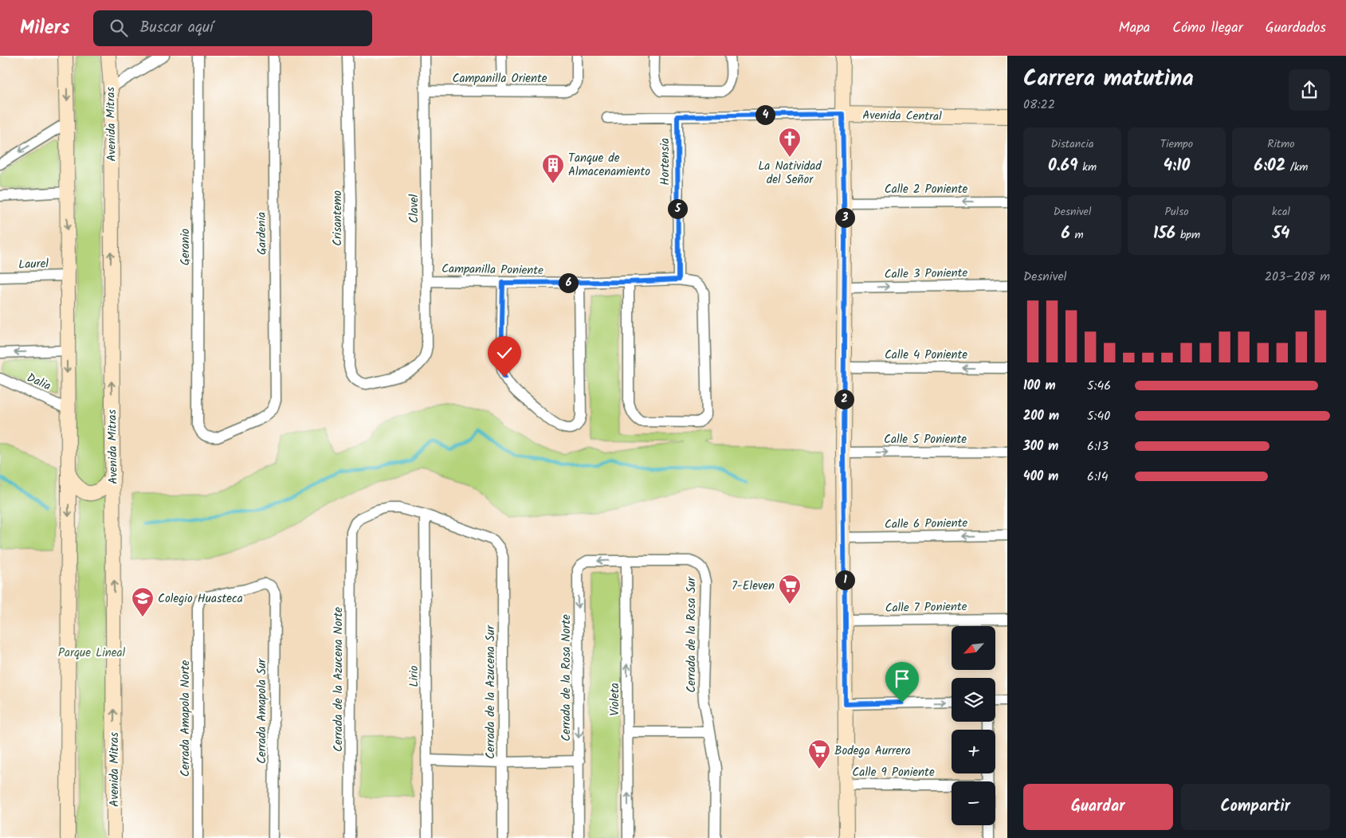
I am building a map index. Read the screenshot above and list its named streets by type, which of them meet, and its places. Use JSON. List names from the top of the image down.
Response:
{
  "streets": {
    "street": [
      "Campanilla Oriente",
      "Avenida Central",
      "Avenida Mitras",
      "Hortensia",
      "Calle 2 Poniente",
      "Clavel",
      "Crisantemo",
      "Gardenia",
      "Geranio",
      "Laurel",
      "Campanilla Poniente",
      "Calle 3 Poniente",
      "Calle 4 Poniente",
      "Dalia",
      "Calle 5 Poniente",
      "Calle 6 Poniente",
      "Calle 7 Poniente",
      "Cerrada de la Rosa Sur",
      "Lirio",
      "Cerrada de la Rosa Norte",
      "Cerrada de la Azucena Norte",
      "Cerrada de la Azucena Sur",
      "Violeta",
      "Cerrada Amapola Sur",
      "Cerrada Amapola Norte",
      "Calle 9 Poniente"
    ]
  },
  "crossings": [
    ["Campanilla Oriente", "Clavel"],
    ["Avenida Central", "Hortensia"],
    ["Hortensia", "Campanilla Poniente"],
    ["Clavel", "Crisantemo"],
    ["Clavel", "Campanilla Poniente"],
    ["Gardenia", "Geranio"],
    ["Cerrada de la Rosa Sur", "Cerrada de la Rosa Norte"],
    ["Cerrada de la Rosa Sur", "Violeta"],
    ["Lirio", "Cerrada de la Azucena Norte"],
    ["Lirio", "Cerrada de la Azucena Sur"],
    ["Cerrada de la Rosa Norte", "Violeta"],
    ["Cerrada de la Azucena Norte", "Cerrada de la Azucena Sur"],
    ["Cerrada Amapola Sur", "Cerrada Amapola Norte"]
  ],
  "one_way": [
    "Calle 2 Poniente",
    "Calle 3 Poniente",
    "Calle 4 Poniente",
    "Calle 5 Poniente",
    "Calle 6 Poniente",
    "Cerrada de la Rosa Norte",
    "Violeta"
  ],
  "parks": ["Parque Lineal"],
  "places": {
    "church": ["La Natividad del Señor"],
    "building": ["Tanque de Almacenamiento"],
    "supermarket": ["7-Eleven", "Bodega Aurrera"],
    "school or university": ["Colegio Huasteca"]
  },
  "north": "bottom left",
  "page": {
    "header": "Milers",
    "search": "Buscar aquí",
    "nav": ["Mapa", "Cómo llegar", "Guardados"],
    "heading": ["Carrera matutina", "08:22"],
    "pins": [
      "4",
      "5",
      "3",
      "6",
      "2",
      "1"
    ],
    "stats": [
      ["Distancia", "0.69 km"],
      ["Tiempo", "4:10"],
      ["Ritmo", "6:02 /km"],
      ["Desnivel", "6 m"],
      ["Pulso", "156 bpm"],
      ["kcal", "54"]
    ],
    "chart": ["Desnivel", "203–208 m"],
    "list": [
      {
        "name": "100 m",
        "note": "5:46"
      },
      {
        "name": "200 m",
        "note": "5:40"
      },
      {
        "name": "300 m",
        "note": "6:13"
      },
      {
        "name": "400 m",
        "note": "6:14"
      }
    ],
    "map_buttons": ["+", "−"],
    "buttons": ["Guardar", "Compartir"]
  }
}
